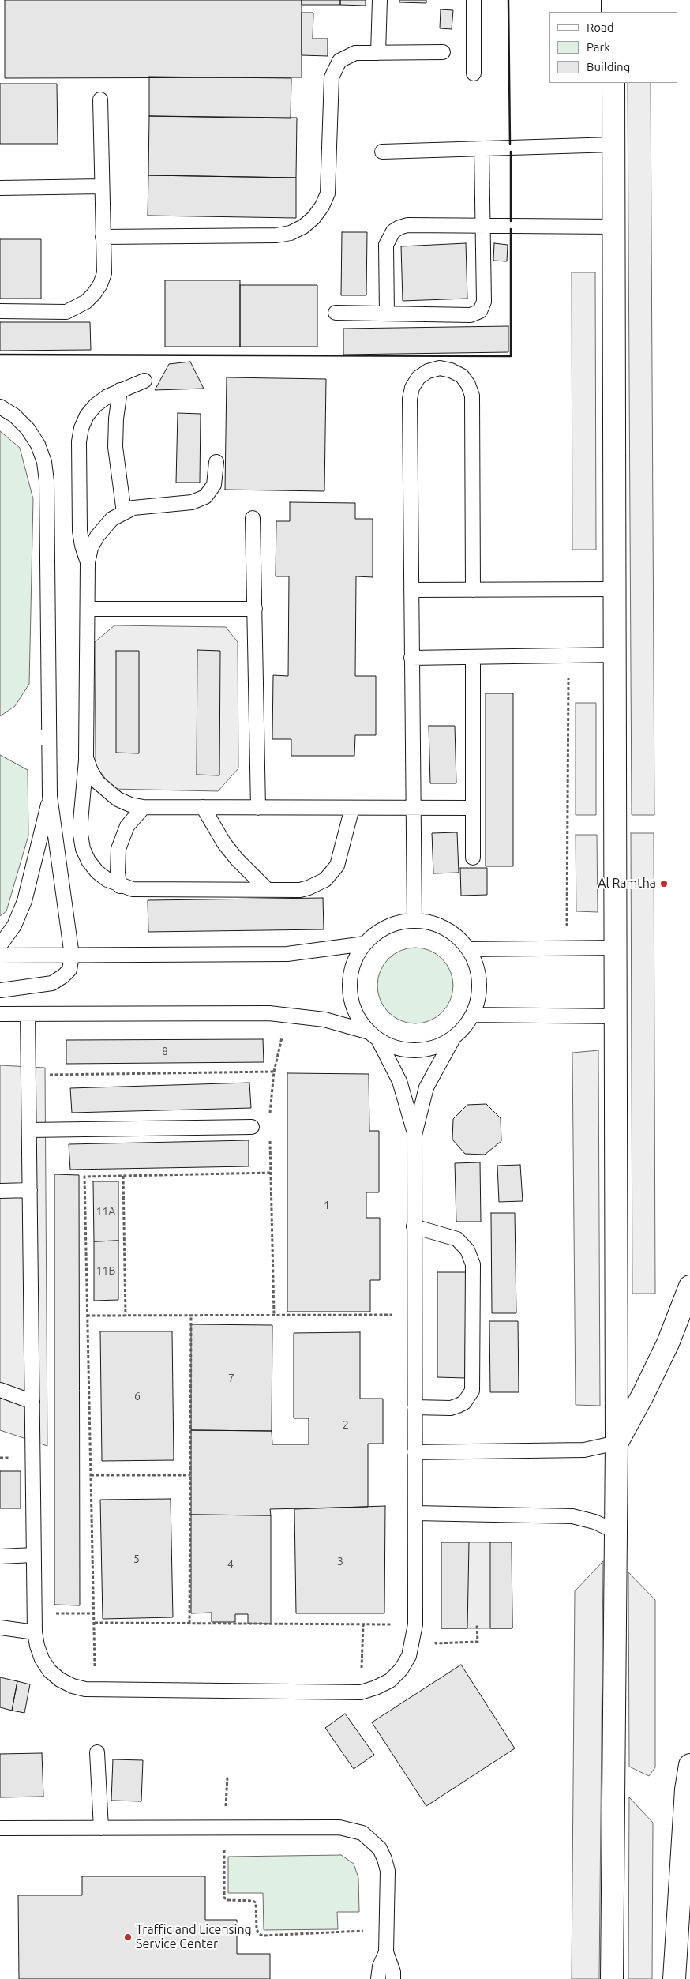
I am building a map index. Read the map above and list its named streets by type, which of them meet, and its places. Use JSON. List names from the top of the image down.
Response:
{
  "places": ["Al Ramtha", "Traffic and Licensing Service Center"],
  "house_numbers": [
    "8",
    "1",
    "11A",
    "11B",
    "7",
    "6",
    "2",
    "5",
    "3",
    "4"
  ],
  "legend": ["Road", "Park", "Building"]
}
